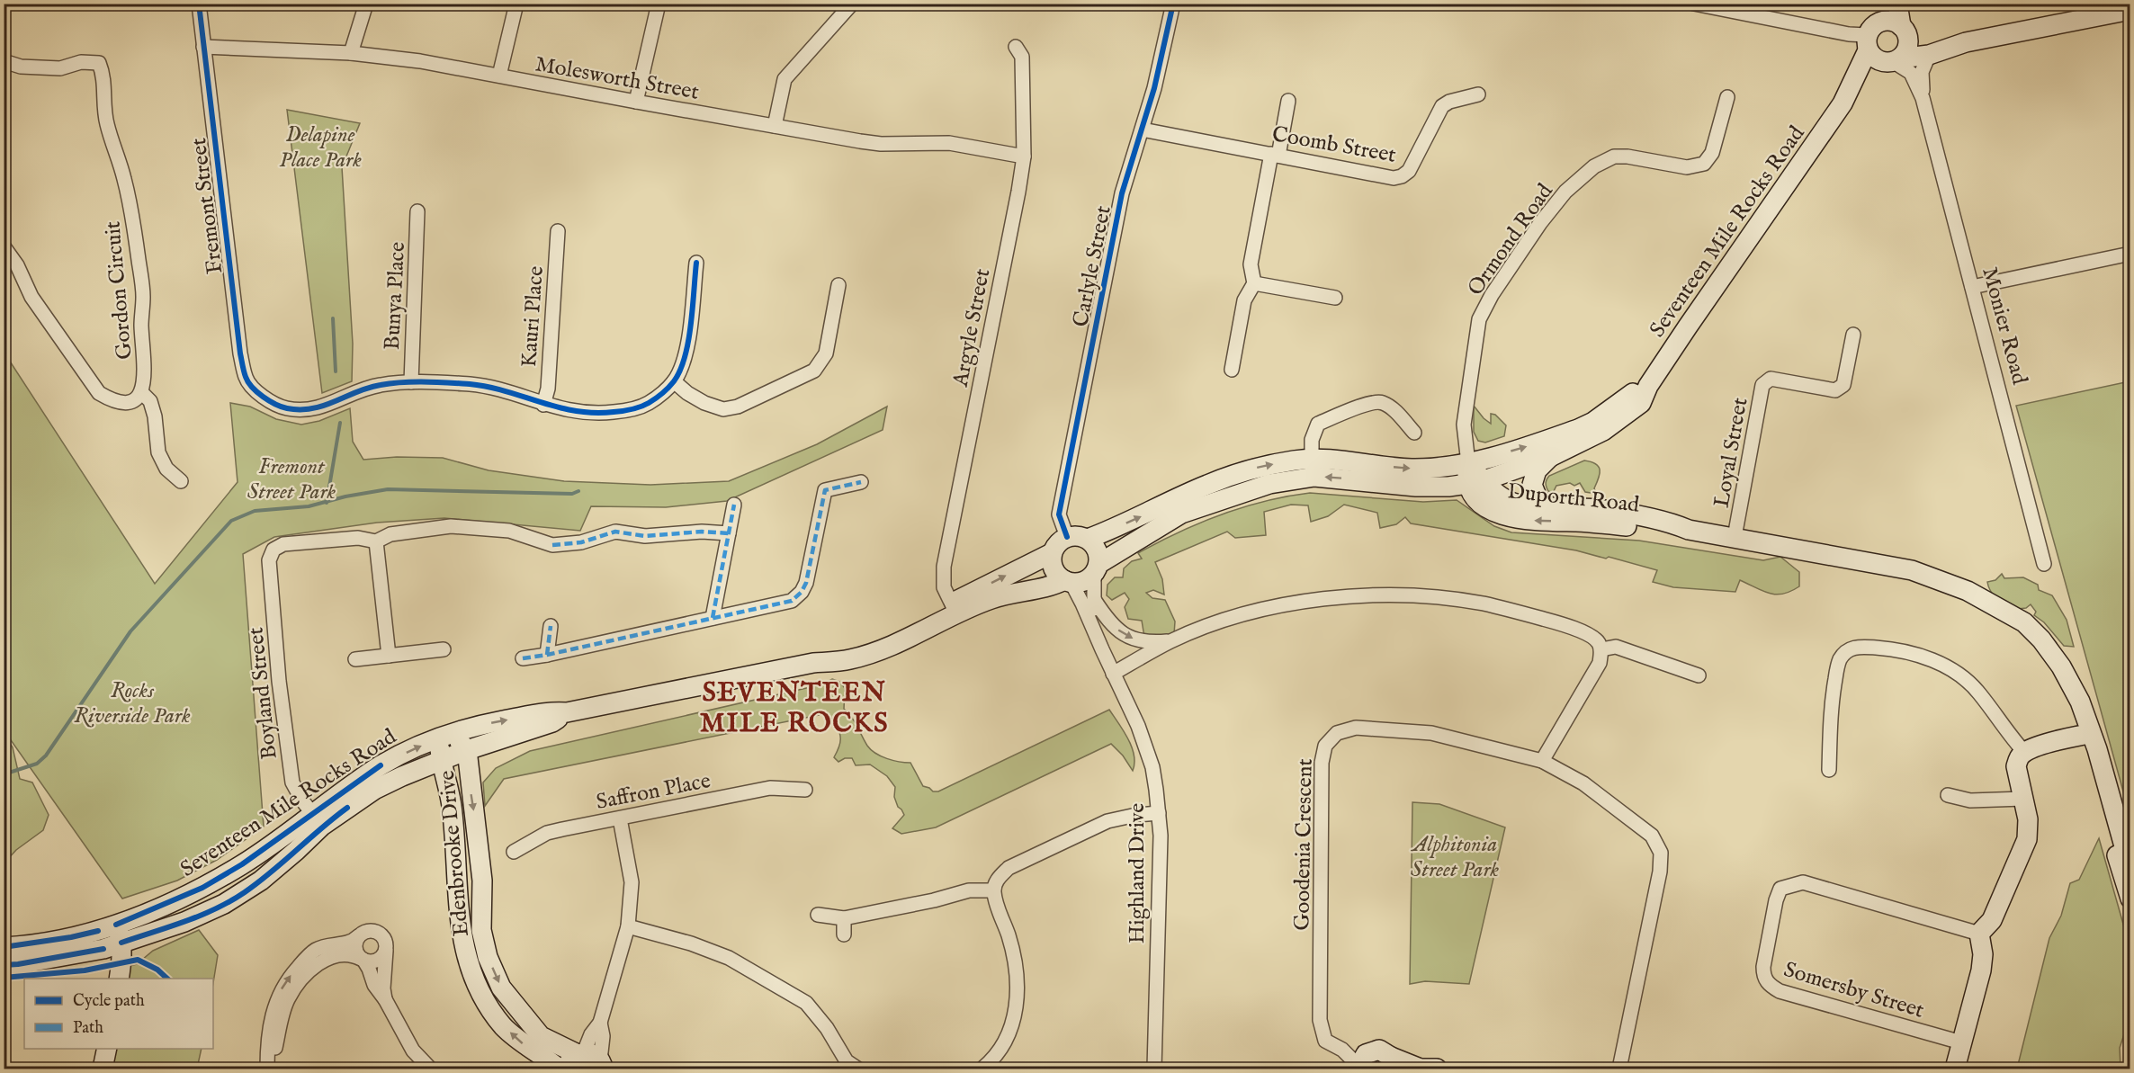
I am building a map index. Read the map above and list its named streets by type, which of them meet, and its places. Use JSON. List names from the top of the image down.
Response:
{
  "streets": {
    "main road": ["Seventeen Mile Rocks Road", "Duporth Road", "Edenbrooke Drive"],
    "street": [
      "Molesworth Street",
      "Coomb Street",
      "Fremont Street",
      "Ormond Road",
      "Carlyle Street",
      "Gordon Circuit",
      "Bunya Place",
      "Kauri Place",
      "Monier Road",
      "Argyle Street",
      "Loyal Street",
      "Boyland Street",
      "Saffron Place",
      "Goodenia Crescent",
      "Highland Drive",
      "Somersby Street"
    ]
  },
  "crossings": [
    ["Molesworth Street", "Fremont Street"],
    ["Molesworth Street", "Argyle Street"],
    ["Coomb Street", "Carlyle Street"],
    ["Fremont Street", "Bunya Place"],
    ["Seventeen Mile Rocks Road", "Ormond Road"],
    ["Seventeen Mile Rocks Road", "Carlyle Street"],
    ["Seventeen Mile Rocks Road", "Monier Road"],
    ["Seventeen Mile Rocks Road", "Argyle Street"],
    ["Seventeen Mile Rocks Road", "Duporth Road"],
    ["Seventeen Mile Rocks Road", "Boyland Street"],
    ["Seventeen Mile Rocks Road", "Edenbrooke Drive"],
    ["Seventeen Mile Rocks Road", "Highland Drive"],
    ["Carlyle Street", "Highland Drive"],
    ["Loyal Street", "Duporth Road"]
  ],
  "districts": ["SEVENTEEN MILE ROCKS"],
  "parks": [
    "Delapine Place Park",
    "Fremont Street Park",
    "Rocks Riverside Park",
    "Alphitonia Street Park"
  ],
  "legend": ["Cycle path", "Path"]
}
